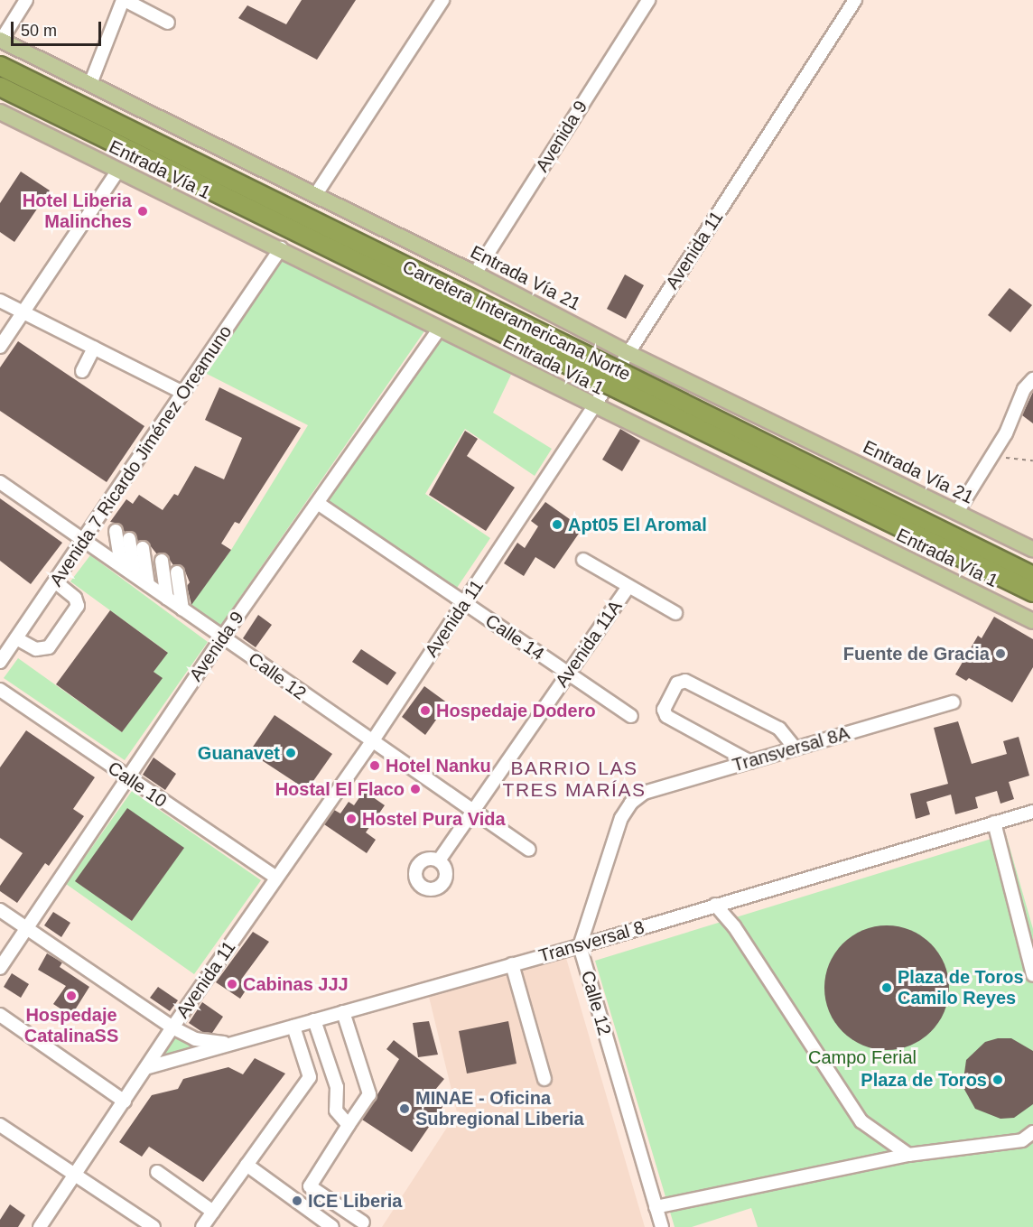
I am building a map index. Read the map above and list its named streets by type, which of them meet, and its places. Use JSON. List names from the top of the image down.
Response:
{
  "streets": {
    "highway": ["Carretera Interamericana Norte"],
    "main road": ["Entrada Vía 1", "Entrada Vía 21"],
    "street": [
      "Avenida 9",
      "Avenida 11",
      "Avenida 7 Ricardo Jiménez Oreamuno",
      "Calle 14",
      "Avenida 11A",
      "Calle 12",
      "Transversal 8A",
      "Calle 10",
      "Transversal 8"
    ]
  },
  "crossings": [
    ["Avenida 9", "Entrada Vía 1"],
    ["Avenida 9", "Entrada Vía 21"],
    ["Avenida 9", "Calle 14"],
    ["Avenida 9", "Calle 12"],
    ["Avenida 9", "Calle 10"],
    ["Entrada Vía 1", "Avenida 11"],
    ["Entrada Vía 1", "Avenida 7 Ricardo Jiménez Oreamuno"],
    ["Avenida 11", "Entrada Vía 21"],
    ["Avenida 11", "Calle 14"],
    ["Avenida 11", "Calle 12"],
    ["Avenida 11", "Calle 10"],
    ["Avenida 11", "Transversal 8"],
    ["Avenida 7 Ricardo Jiménez Oreamuno", "Calle 12"],
    ["Calle 14", "Avenida 11A"],
    ["Avenida 11A", "Calle 12"],
    ["Calle 12", "Transversal 8A"],
    ["Calle 12", "Transversal 8"],
    ["Transversal 8A", "Transversal 8"]
  ],
  "districts": ["BARRIO LAS TRES MARÍAS"],
  "parks": ["Campo Ferial"],
  "places": [
    "Hotel Liberia Malinches",
    "Apt05 El Aromal",
    "Fuente de Gracia",
    "Hospedaje Dodero",
    "Guanavet",
    "Hotel Nanku",
    "Hostal El Flaco",
    "Hostel Pura Vida",
    "Cabinas JJJ",
    "Plaza de Toros Camilo Reyes",
    "Hospedaje CatalinaSS",
    "Plaza de Toros",
    "MINAE - Oficina Subregional Liberia",
    "ICE Liberia"
  ],
  "scale_bar": "50 m"
}
